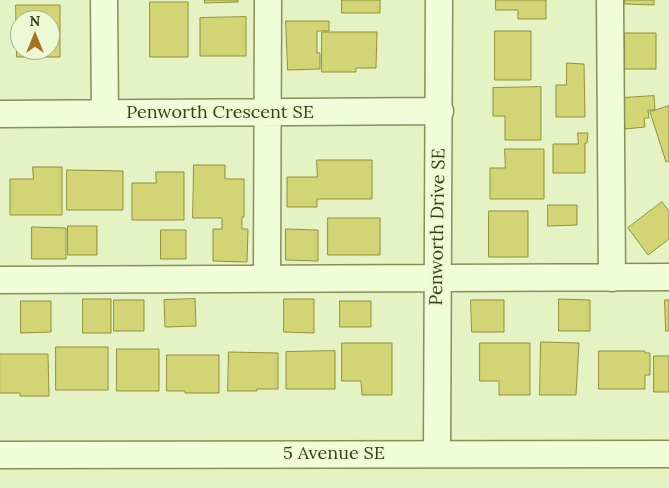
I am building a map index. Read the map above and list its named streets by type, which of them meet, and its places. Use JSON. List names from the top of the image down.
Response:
{
  "streets": {
    "street": ["Penworth Crescent SE", "Penworth Drive SE", "5 Avenue SE"]
  },
  "crossings": [
    ["Penworth Crescent SE", "Penworth Drive SE"],
    ["Penworth Drive SE", "5 Avenue SE"]
  ],
  "north": "top"
}
